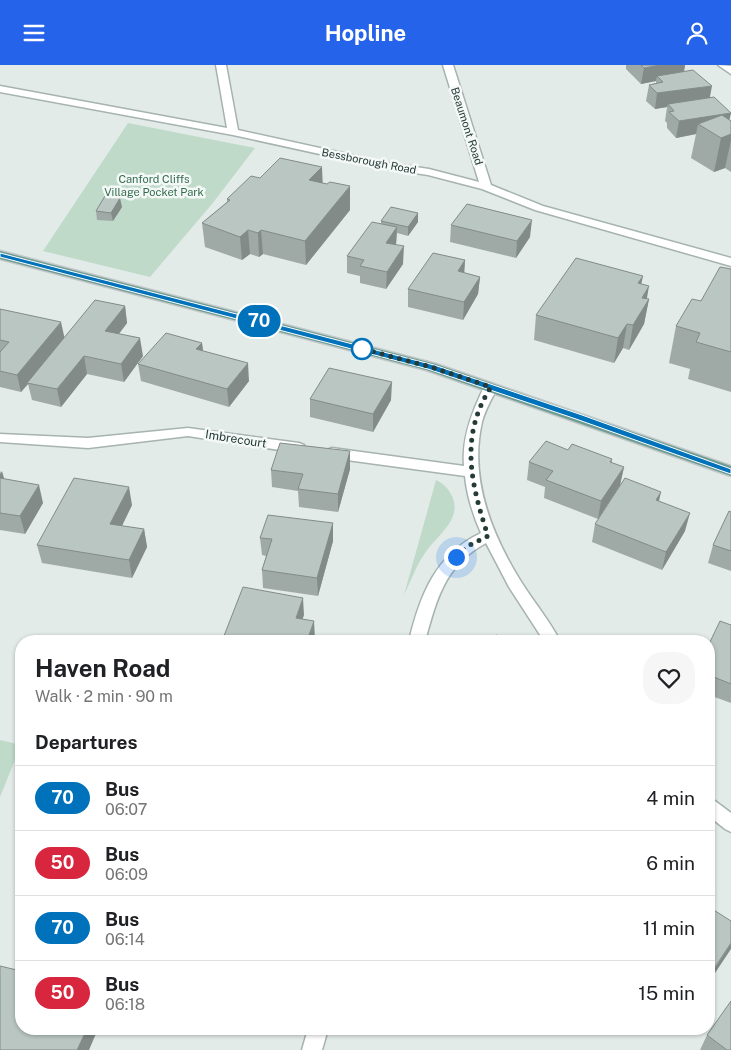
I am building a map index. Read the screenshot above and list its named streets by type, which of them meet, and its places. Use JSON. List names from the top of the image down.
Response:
{
  "streets": {
    "street": ["Beaumont Road", "Bessborough Road", "Imbrecourt"]
  },
  "crossings": [
    ["Beaumont Road", "Bessborough Road"]
  ],
  "parks": ["Canford Cliffs Village Pocket Park"],
  "lines": ["bus line 70"],
  "page": {
    "header": "Hopline",
    "on_map": "70",
    "heading": [
      ["Haven Road", "Walk · 2 min · 90 m"],
      "Departures"
    ],
    "list": [
      {
        "mark": "70",
        "name": "Bus",
        "note": "06:07",
        "value": "4 min"
      },
      {
        "mark": "50",
        "name": "Bus",
        "note": "06:09",
        "value": "6 min"
      },
      {
        "mark": "70",
        "name": "Bus",
        "note": "06:14",
        "value": "11 min"
      },
      {
        "mark": "50",
        "name": "Bus",
        "note": "06:18",
        "value": "15 min"
      }
    ]
  }
}
